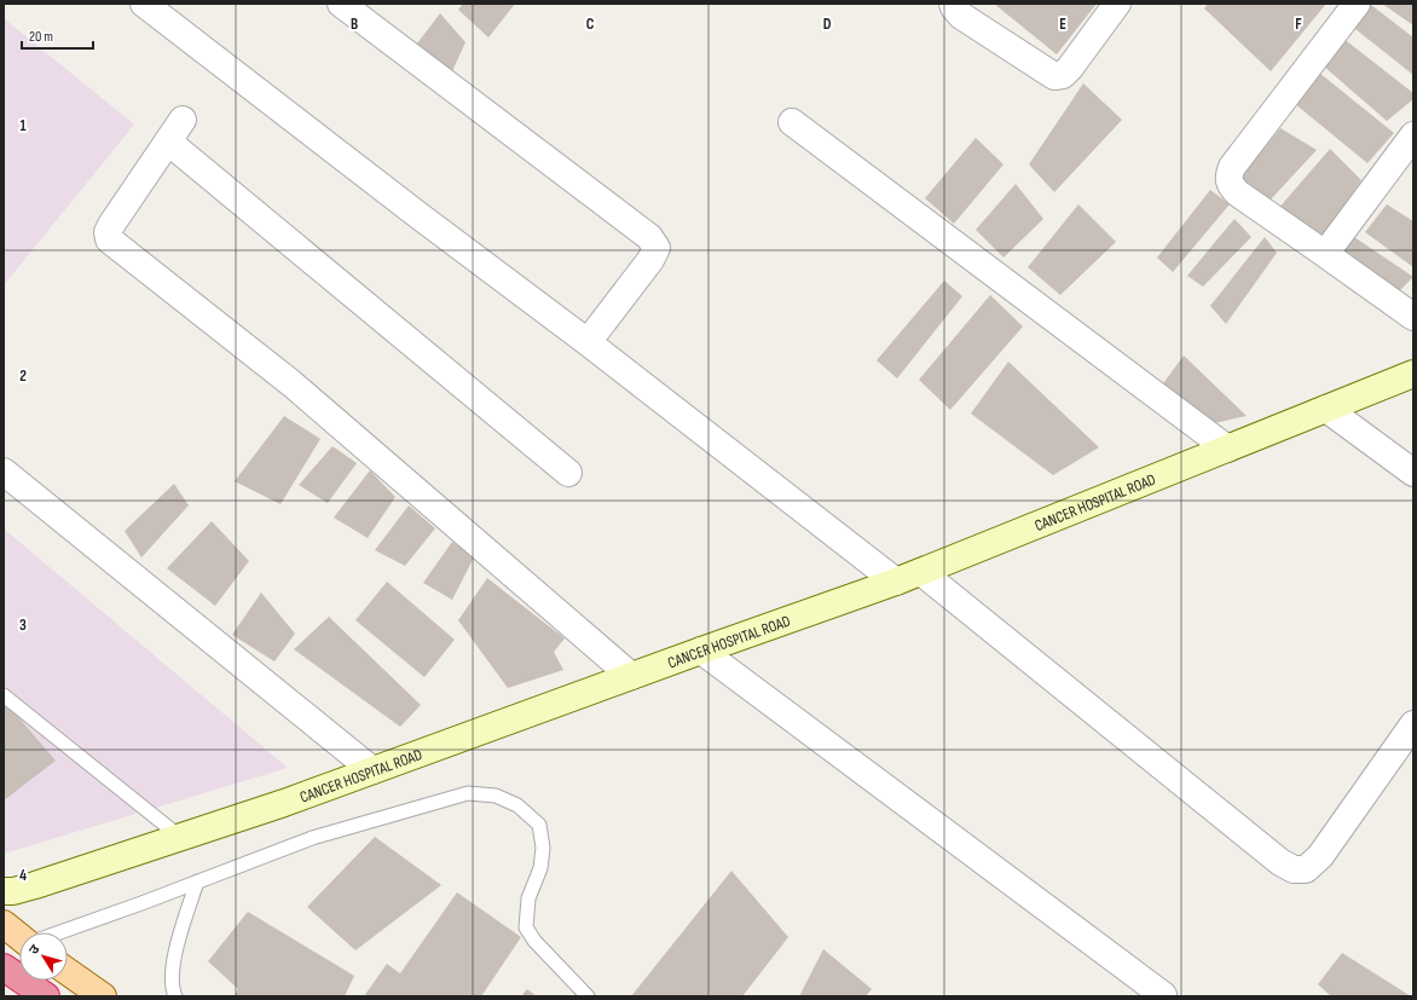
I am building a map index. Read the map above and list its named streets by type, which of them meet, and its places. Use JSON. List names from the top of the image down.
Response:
{
  "streets": {
    "street": ["CANCER HOSPITAL ROAD"]
  },
  "scale_bar": "20 m",
  "north": "top left",
  "grid": {
    "columns": [
      "B",
      "C",
      "D",
      "E",
      "F"
    ],
    "rows": [
      "1",
      "2",
      "3",
      "4"
    ]
  }
}
